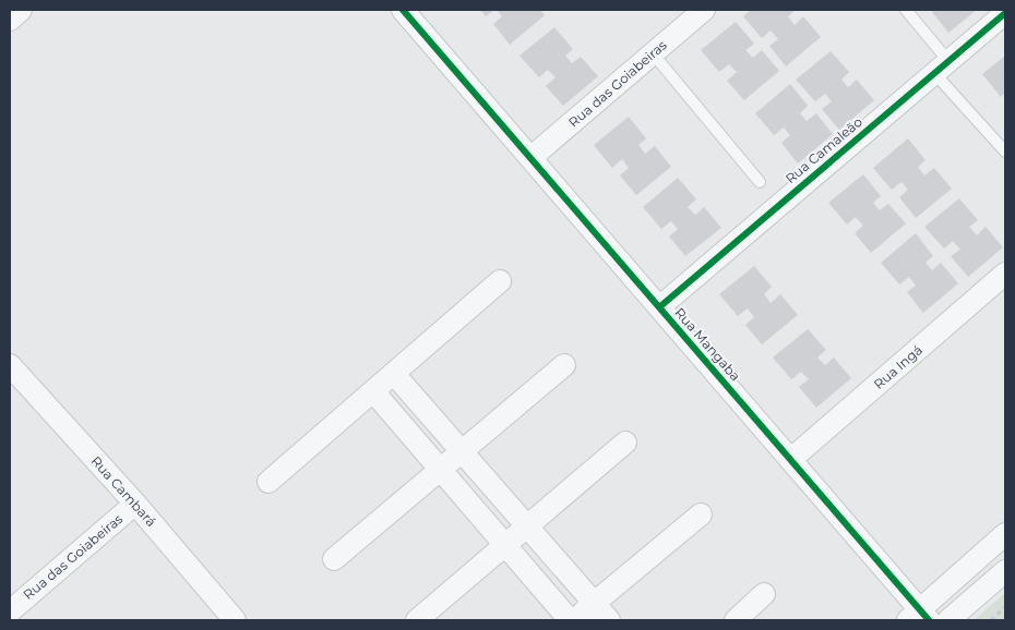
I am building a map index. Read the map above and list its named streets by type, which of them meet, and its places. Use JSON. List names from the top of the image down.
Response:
{
  "streets": {
    "street": [
      "Rua das Goiabeiras",
      "Rua Camaleão",
      "Rua Mangaba",
      "Rua Ingá",
      "Rua Cambará"
    ]
  },
  "crossings": [
    ["Rua das Goiabeiras", "Rua Mangaba"],
    ["Rua das Goiabeiras", "Rua Cambará"],
    ["Rua Camaleão", "Rua Mangaba"],
    ["Rua Mangaba", "Rua Ingá"]
  ]
}
